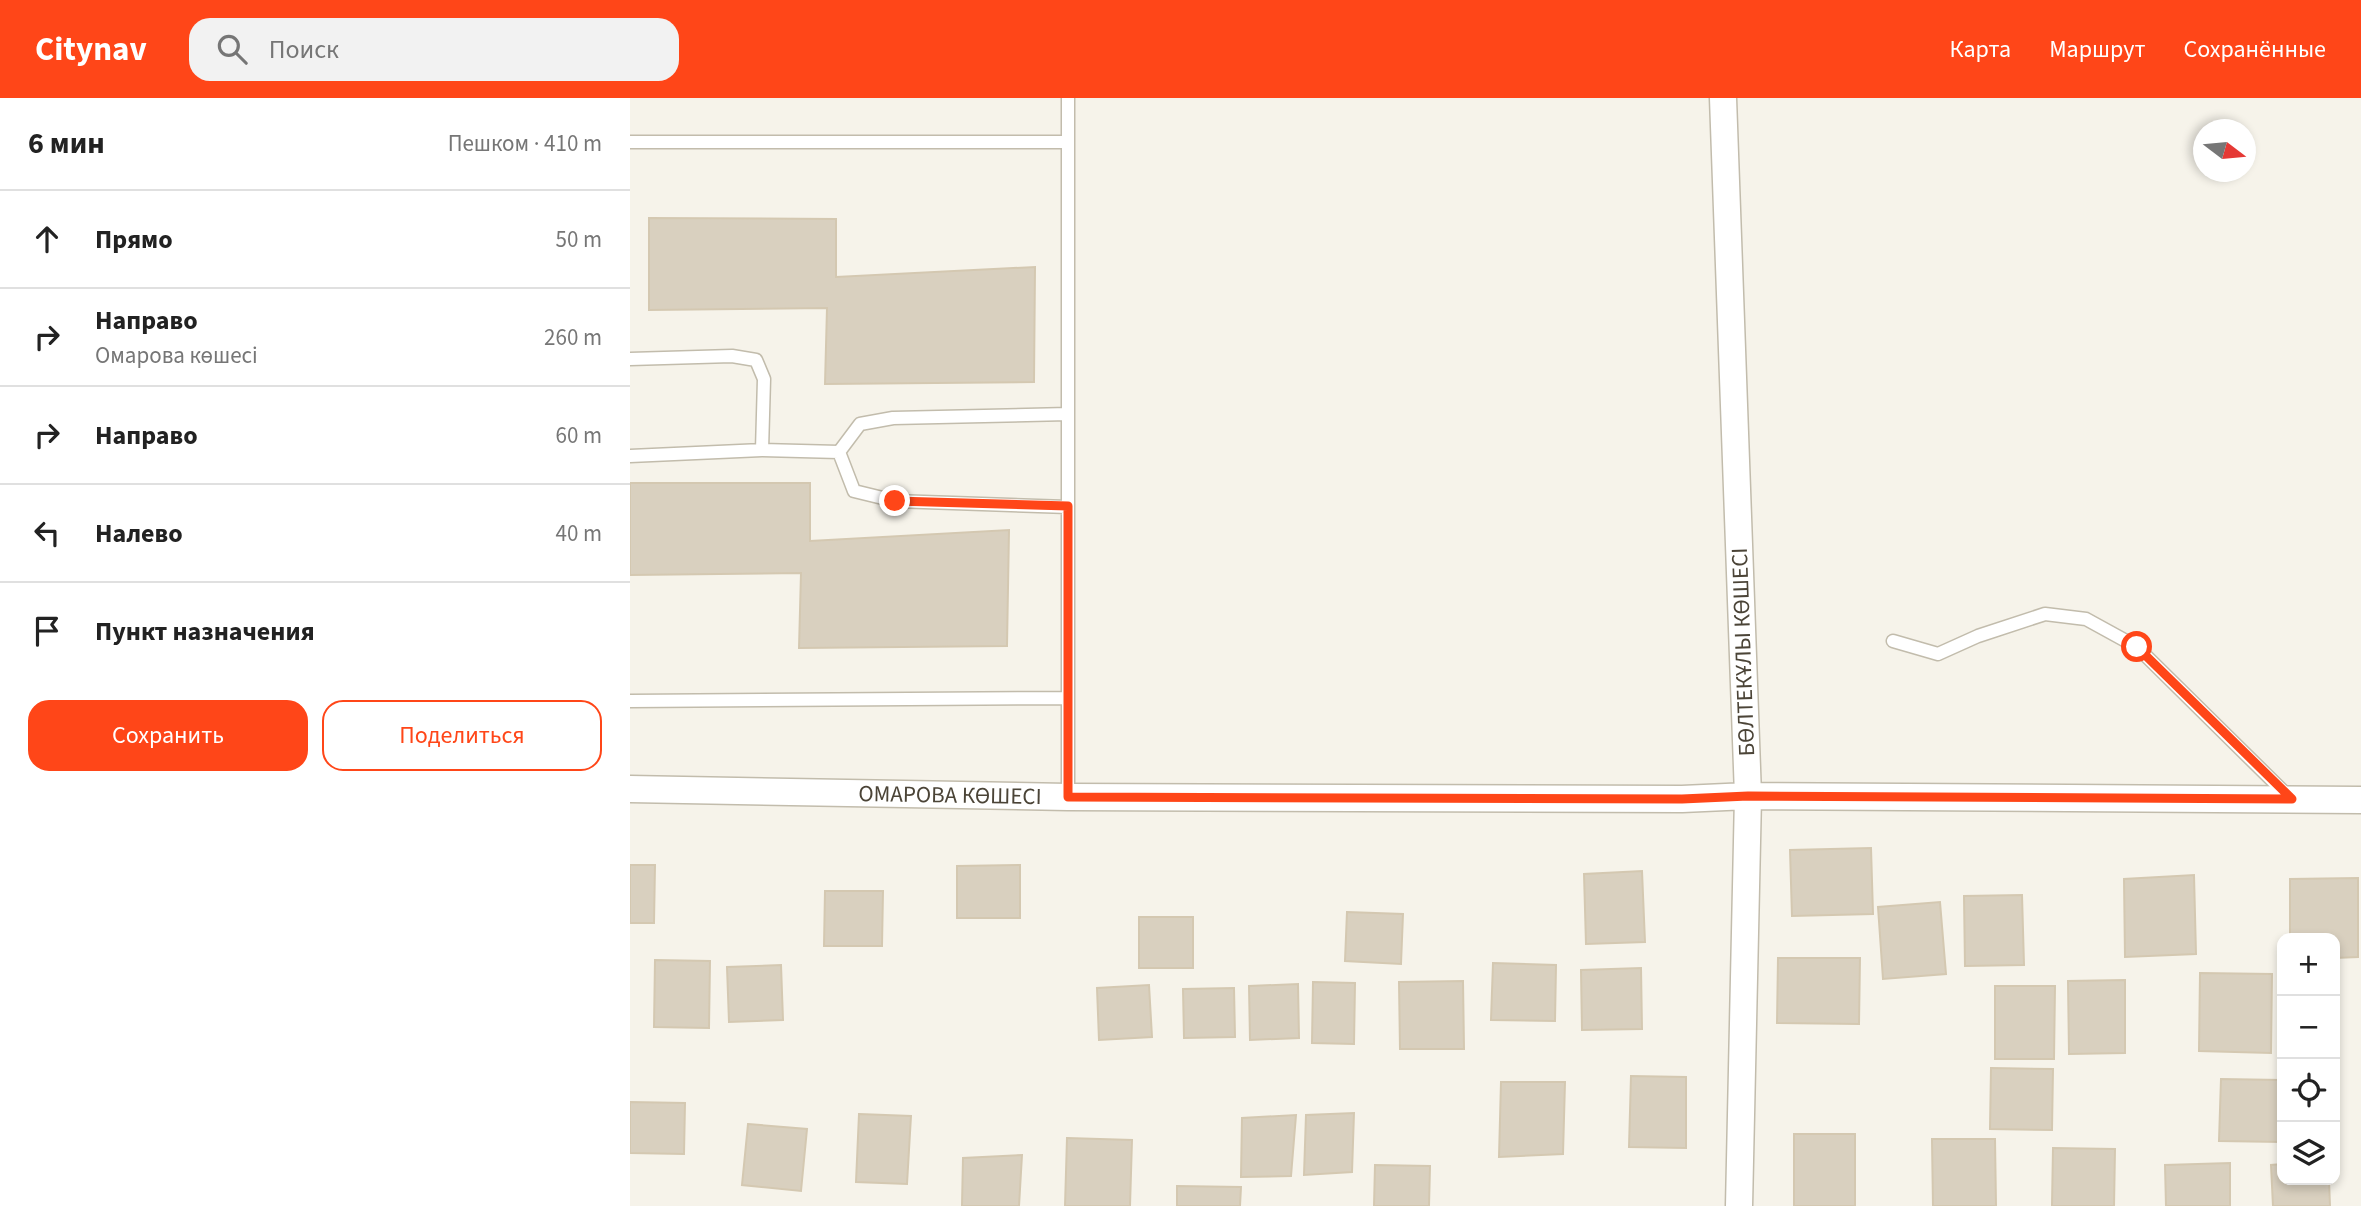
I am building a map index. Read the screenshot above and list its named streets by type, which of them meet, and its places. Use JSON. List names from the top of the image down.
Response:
{
  "streets": {
    "street": ["БӨЛТЕКҰЛЫ КӨШЕСІ", "ОМАРОВА КӨШЕСІ"]
  },
  "crossings": [
    ["БӨЛТЕКҰЛЫ КӨШЕСІ", "ОМАРОВА КӨШЕСІ"]
  ],
  "north": "right",
  "page": {
    "header": "Citynav",
    "search": "Поиск",
    "nav": ["Карта", "Маршрут", "Сохранённые"],
    "heading": ["6 мин", "Пешком · 410 m"],
    "list": [
      ["Прямо", "50 m"],
      ["Направо", "Омарова көшесі", "260 m"],
      ["Направо", "60 m"],
      ["Налево", "40 m"],
      "Пункт назначения"
    ],
    "buttons": ["Сохранить", "Поделиться"],
    "map_buttons": ["+", "−"]
  }
}
